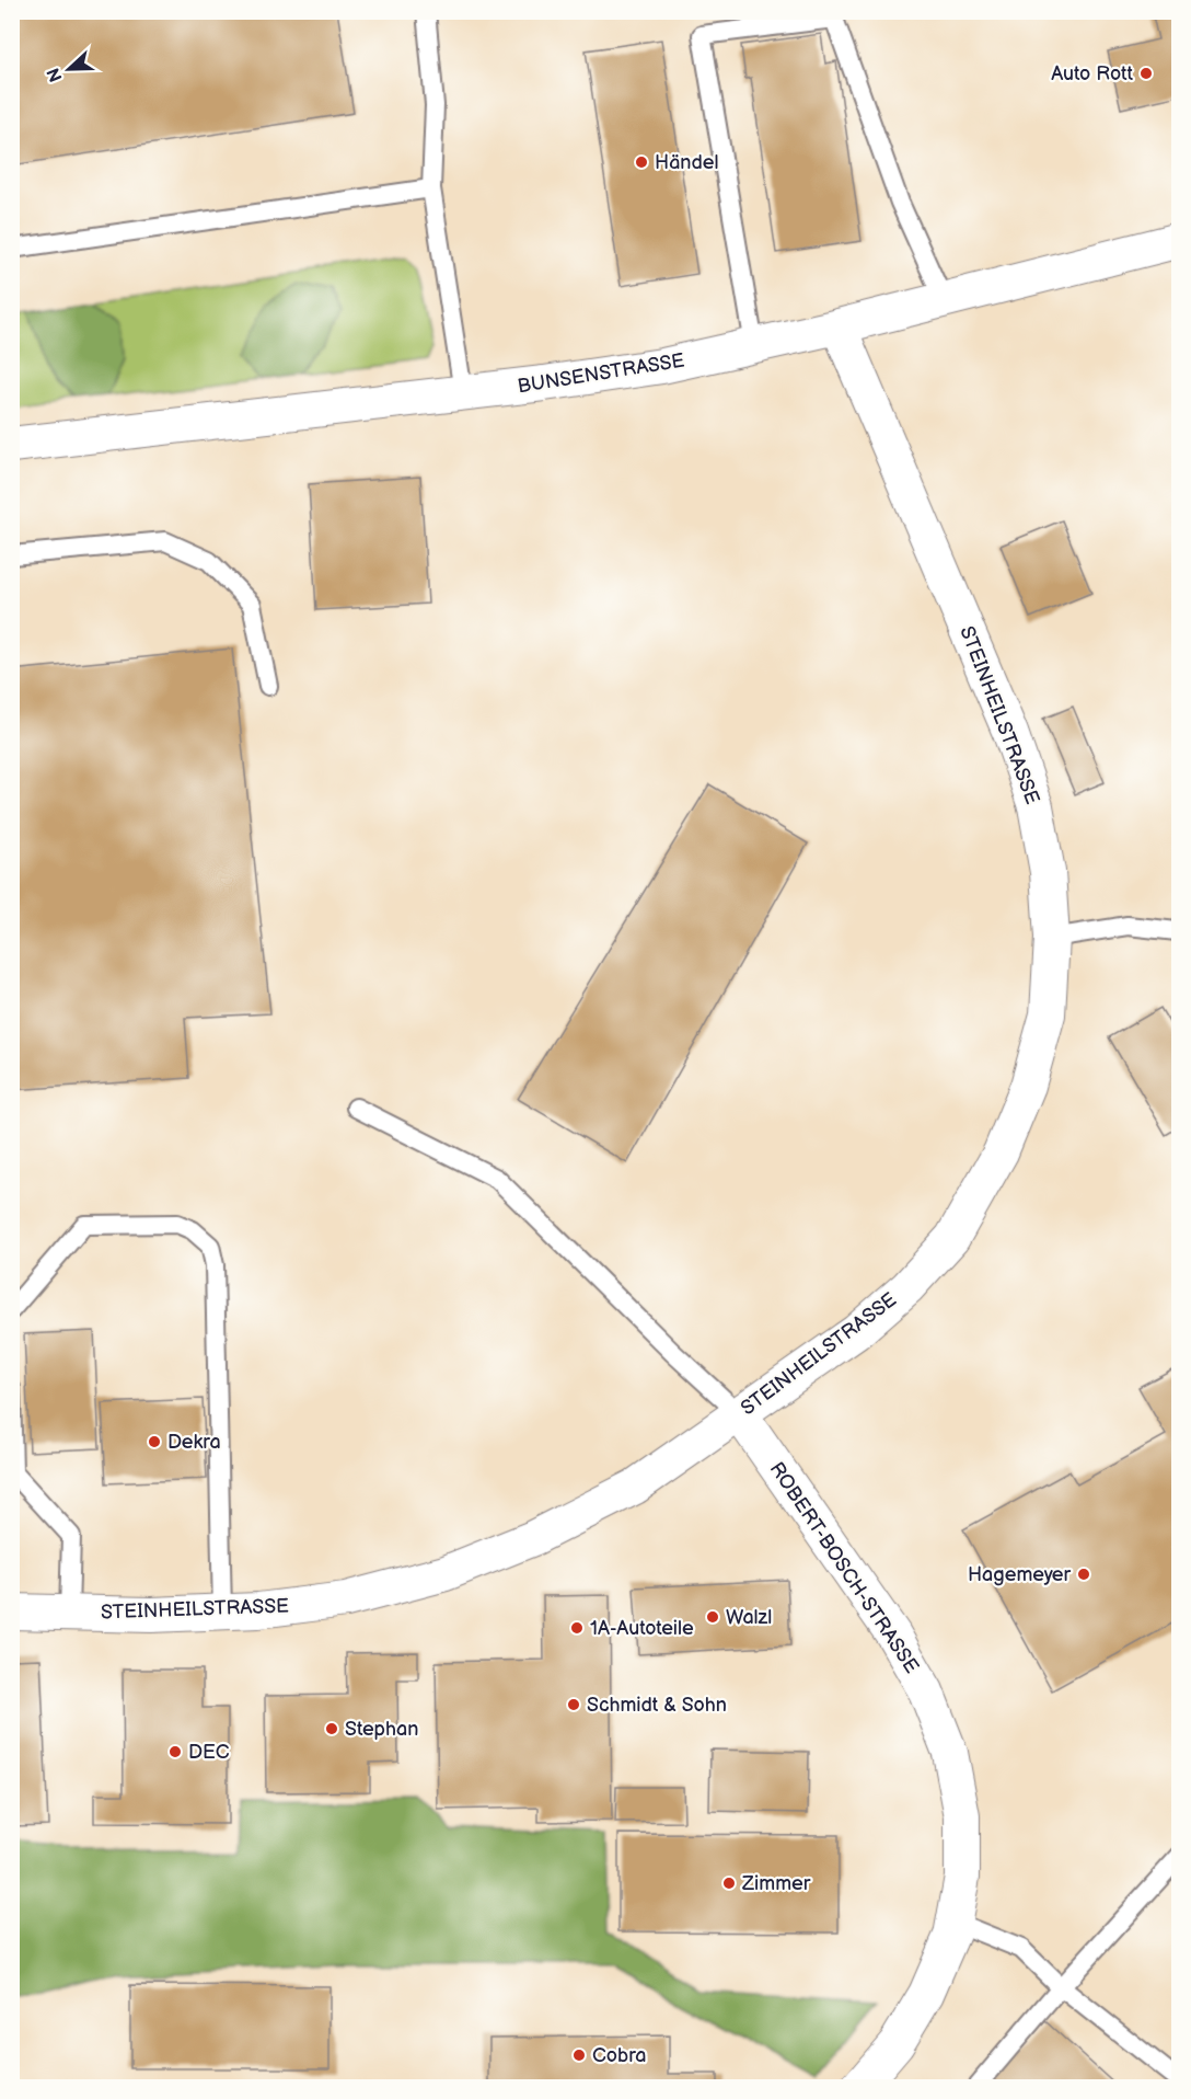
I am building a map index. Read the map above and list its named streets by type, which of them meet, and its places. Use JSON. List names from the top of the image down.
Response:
{
  "streets": {
    "street": ["BUNSENSTRASSE", "STEINHEILSTRASSE", "ROBERT-BOSCH-STRASSE"]
  },
  "crossings": [
    ["BUNSENSTRASSE", "STEINHEILSTRASSE"],
    ["STEINHEILSTRASSE", "ROBERT-BOSCH-STRASSE"]
  ],
  "places": [
    "Auto Rott",
    "Händel",
    "Dekra",
    "Hagemeyer",
    "Walzl",
    "1A-Autoteile",
    "Schmidt & Sohn",
    "Stephan",
    "DEC",
    "Zimmer",
    "Cobra"
  ],
  "north": "left"
}
